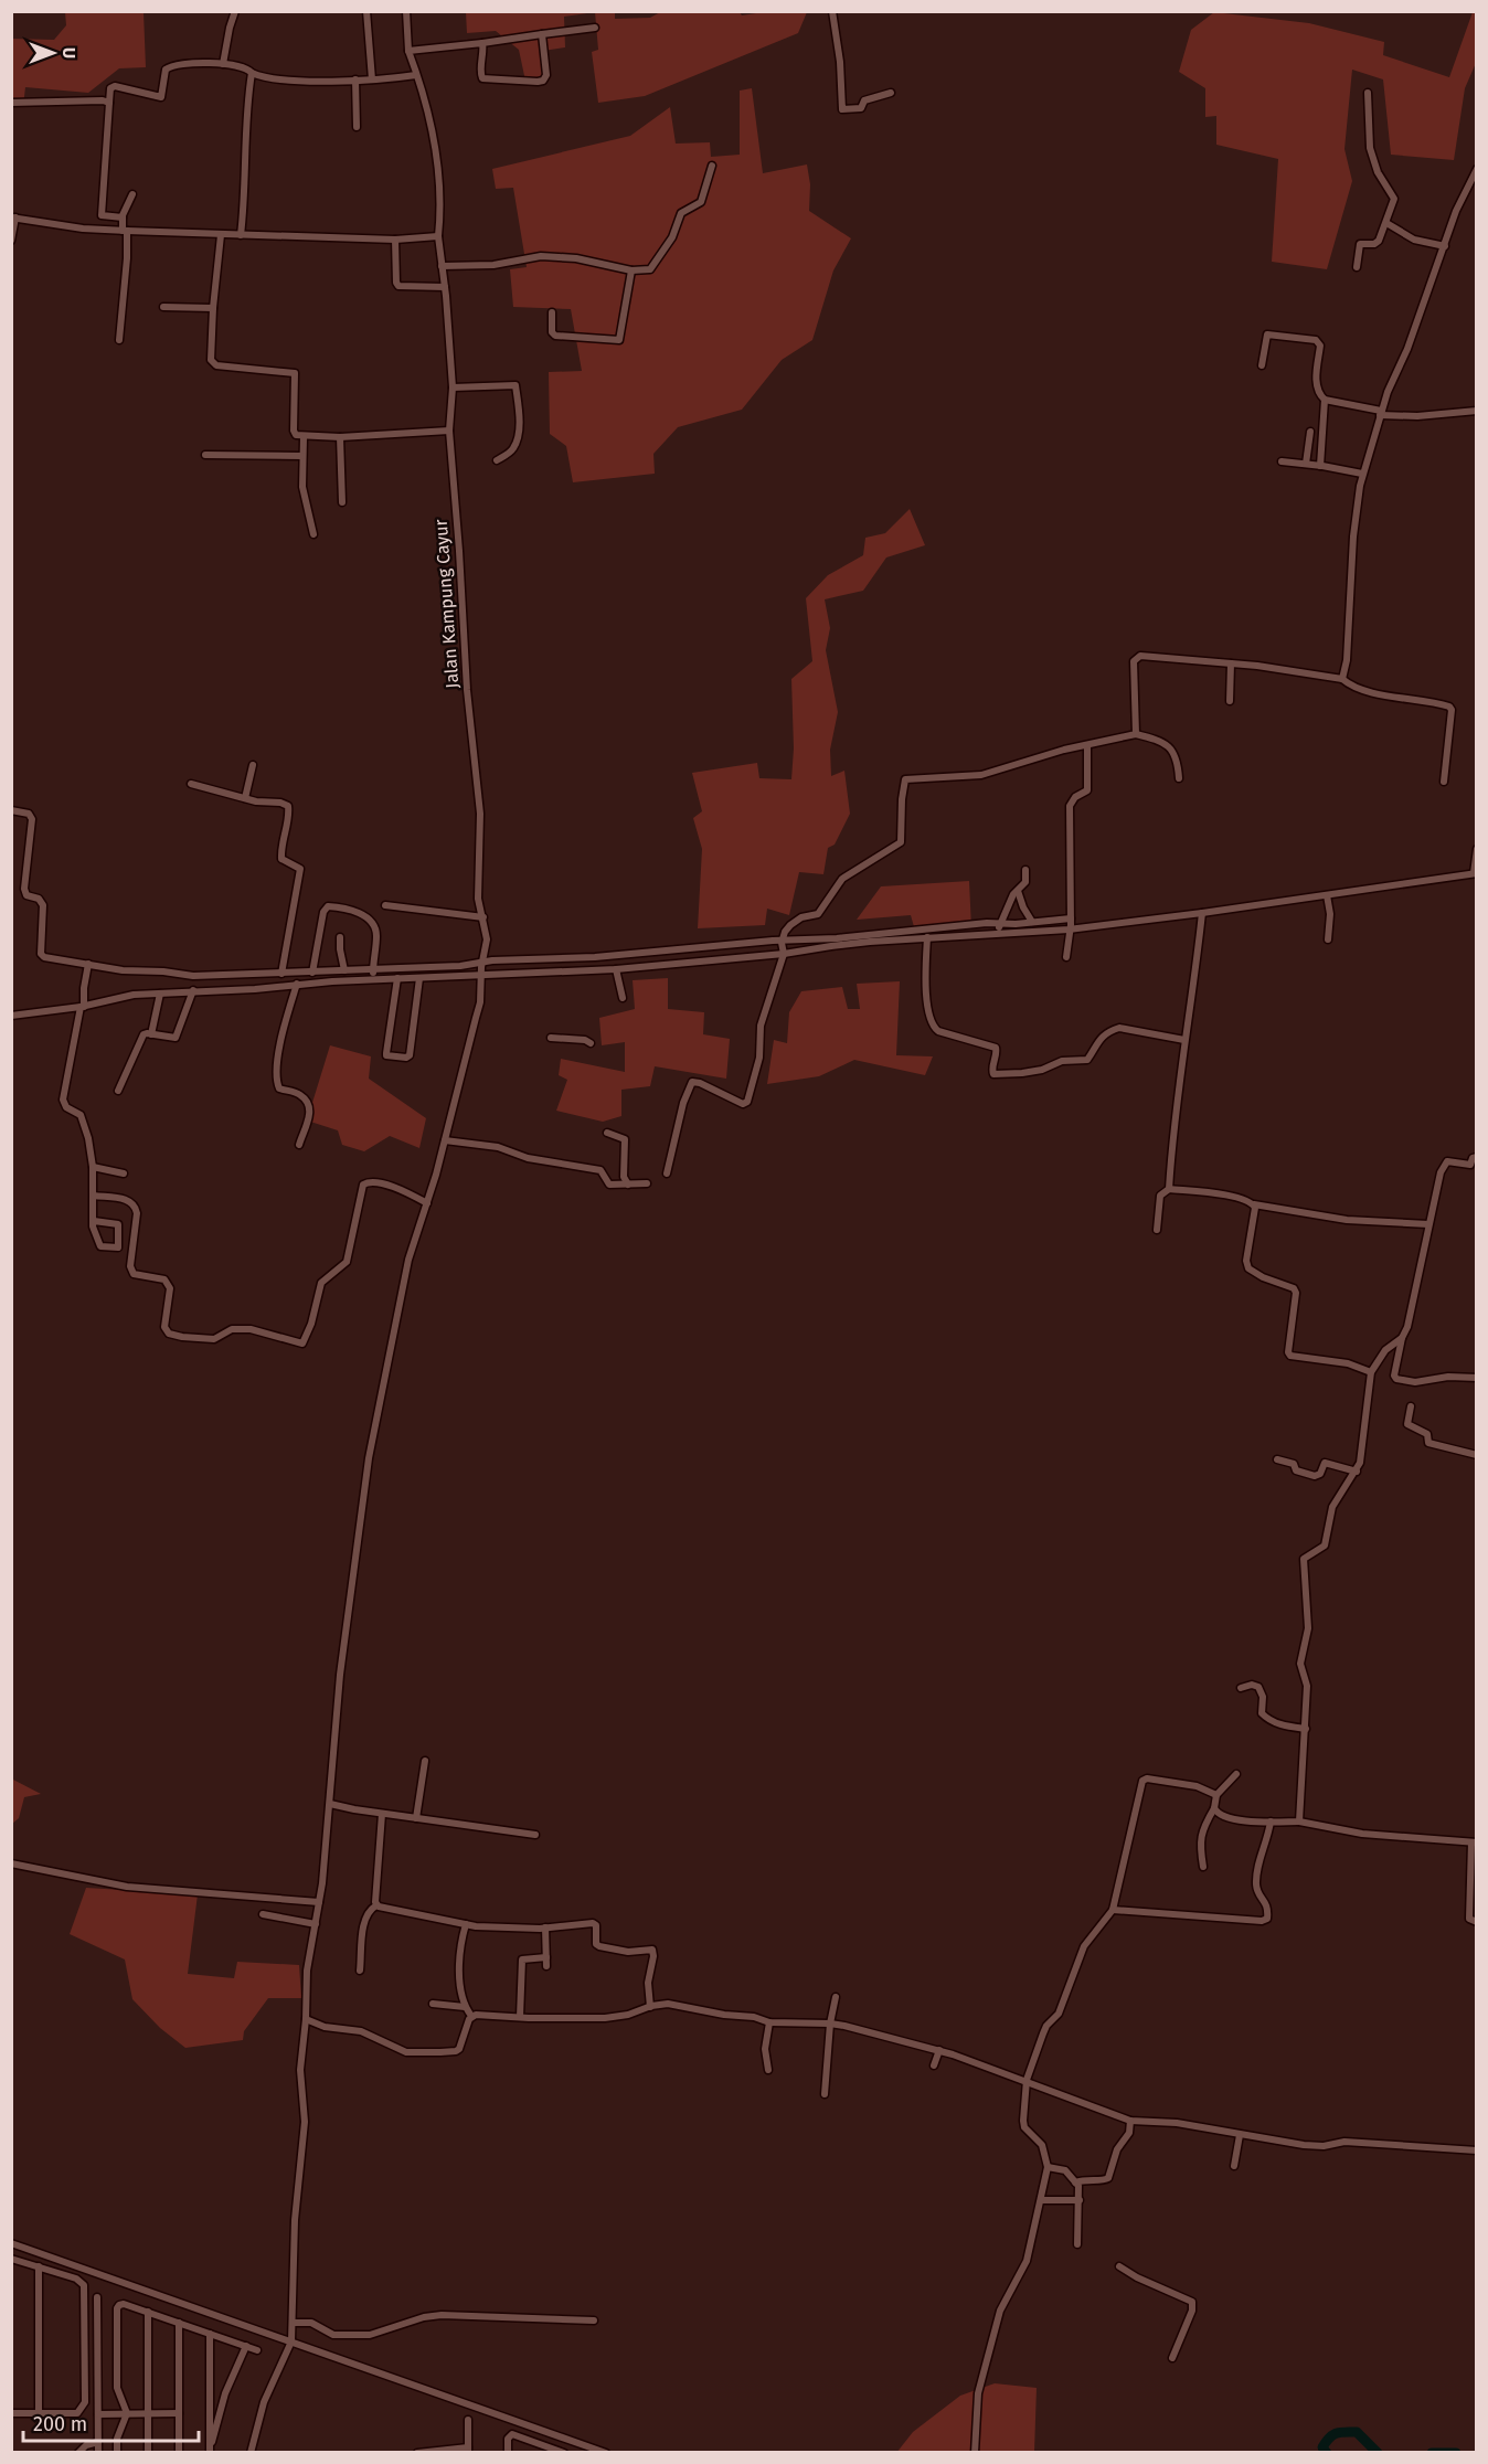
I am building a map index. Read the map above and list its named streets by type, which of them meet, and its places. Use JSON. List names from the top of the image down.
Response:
{
  "streets": {
    "street": ["Jalan Kampung Cayur"]
  },
  "scale_bar": "200 m",
  "north": "right"
}
